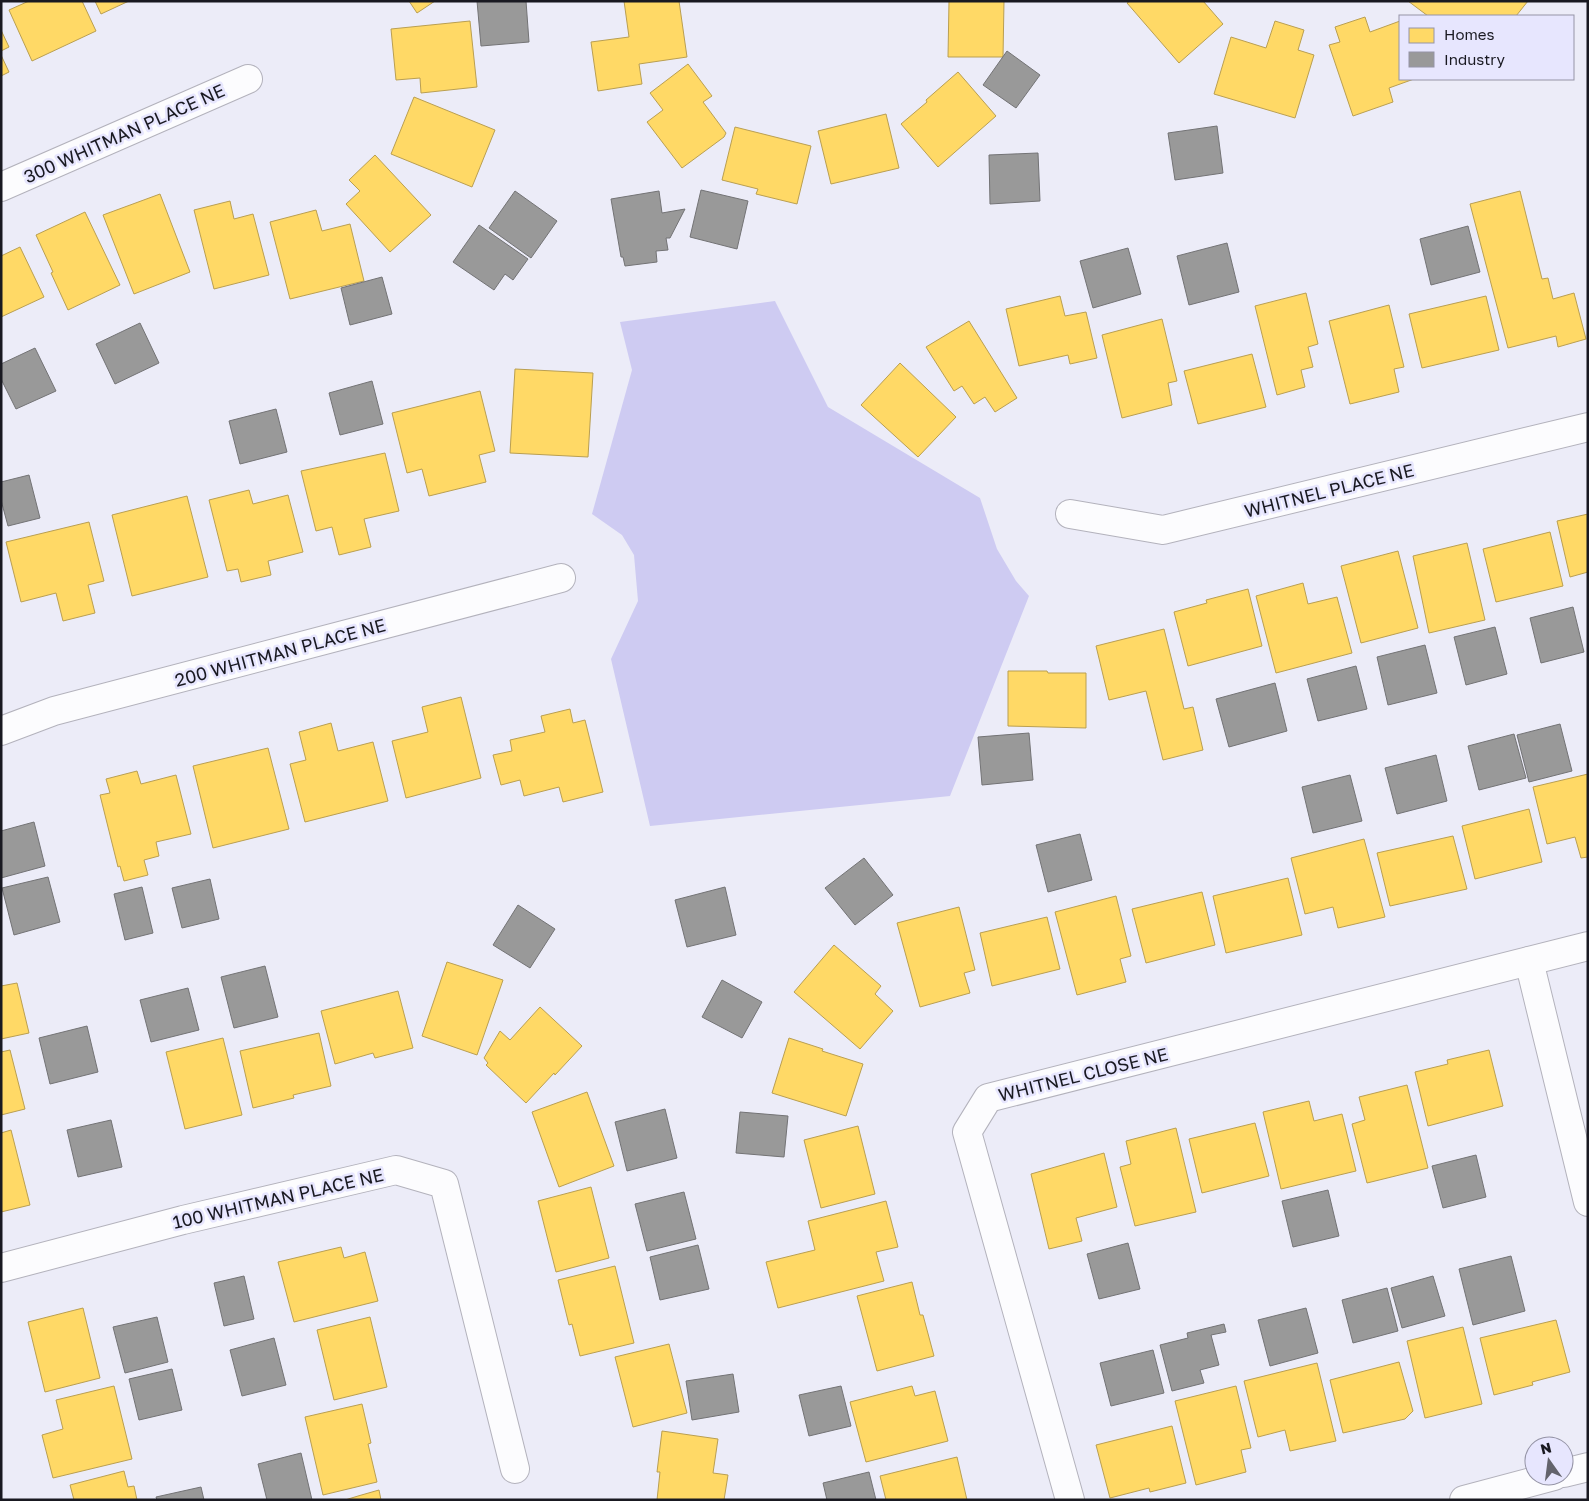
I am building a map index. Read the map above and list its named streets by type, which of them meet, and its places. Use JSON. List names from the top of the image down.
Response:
{
  "streets": {
    "street": [
      "300 WHITMAN PLACE NE",
      "WHITNEL PLACE NE",
      "200 WHITMAN PLACE NE",
      "WHITNEL CLOSE NE",
      "100 WHITMAN PLACE NE"
    ]
  },
  "legend": ["Homes", "Industry"],
  "north": "top"
}
